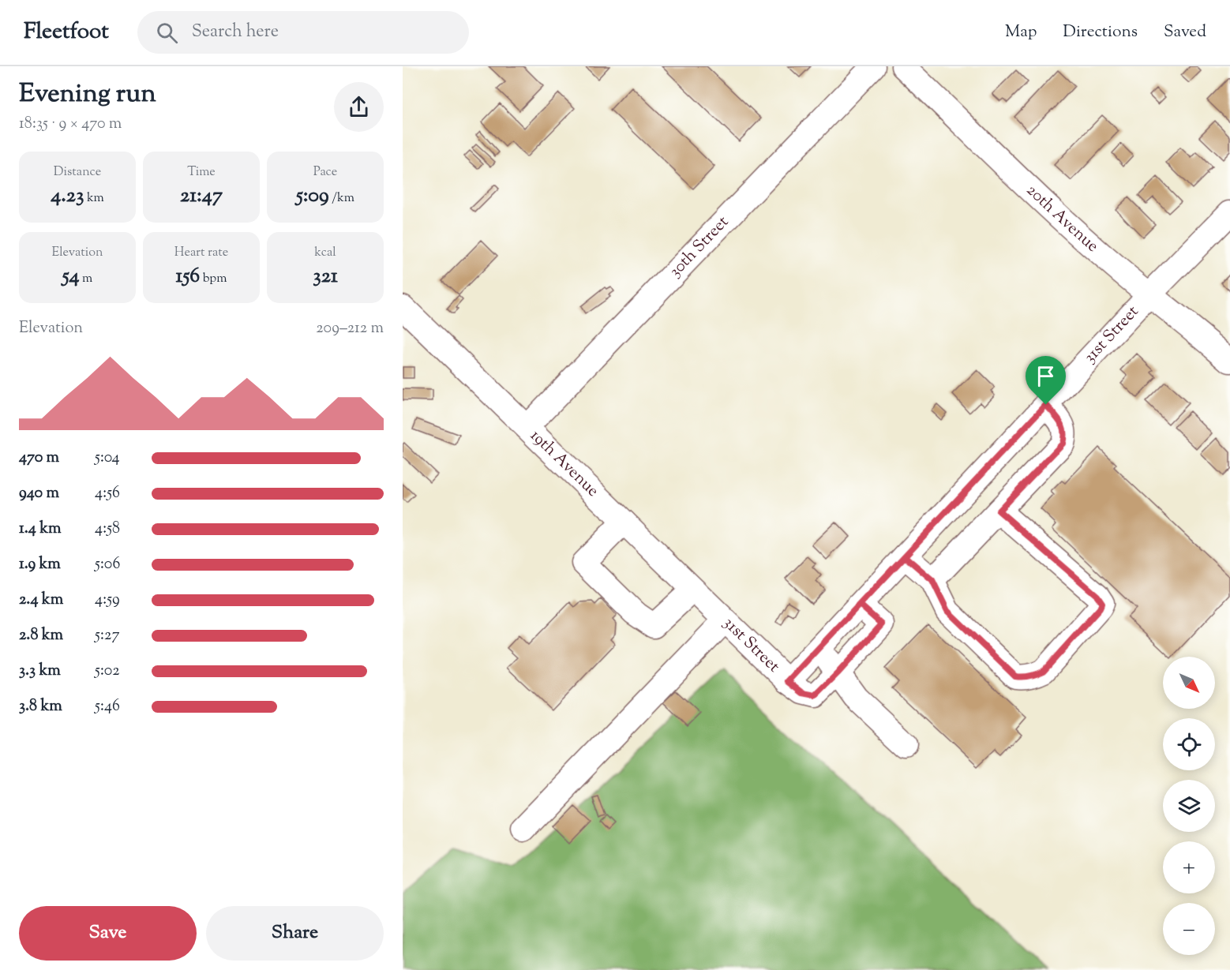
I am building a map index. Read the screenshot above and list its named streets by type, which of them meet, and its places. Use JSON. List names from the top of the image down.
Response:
{
  "streets": {
    "street": [
      "20th Avenue",
      "30th Street",
      "31st Street",
      "19th Avenue"
    ]
  },
  "crossings": [
    ["20th Avenue", "31st Street"],
    ["30th Street", "19th Avenue"],
    ["31st Street", "19th Avenue"]
  ],
  "north": "bottom right",
  "page": {
    "header": "Fleetfoot",
    "search": "Search here",
    "nav": ["Map", "Directions", "Saved"],
    "heading": ["Evening run", "18:35 · 9 × 470 m"],
    "stats": [
      ["Distance", "4.23 km"],
      ["Time", "21:47"],
      ["Pace", "5:09 /km"],
      ["Elevation", "54 m"],
      ["Heart rate", "156 bpm"],
      ["kcal", "321"]
    ],
    "chart": ["Elevation", "209–212 m"],
    "list": [
      {
        "name": "470 m",
        "note": "5:04"
      },
      {
        "name": "940 m",
        "note": "4:56"
      },
      {
        "name": "1.4 km",
        "note": "4:58"
      },
      {
        "name": "1.9 km",
        "note": "5:06"
      },
      {
        "name": "2.4 km",
        "note": "4:59"
      },
      {
        "name": "2.8 km",
        "note": "5:27"
      },
      {
        "name": "3.3 km",
        "note": "5:02"
      },
      {
        "name": "3.8 km",
        "note": "5:46"
      }
    ],
    "map_buttons": ["+", "−"],
    "buttons": ["Save", "Share"]
  }
}
